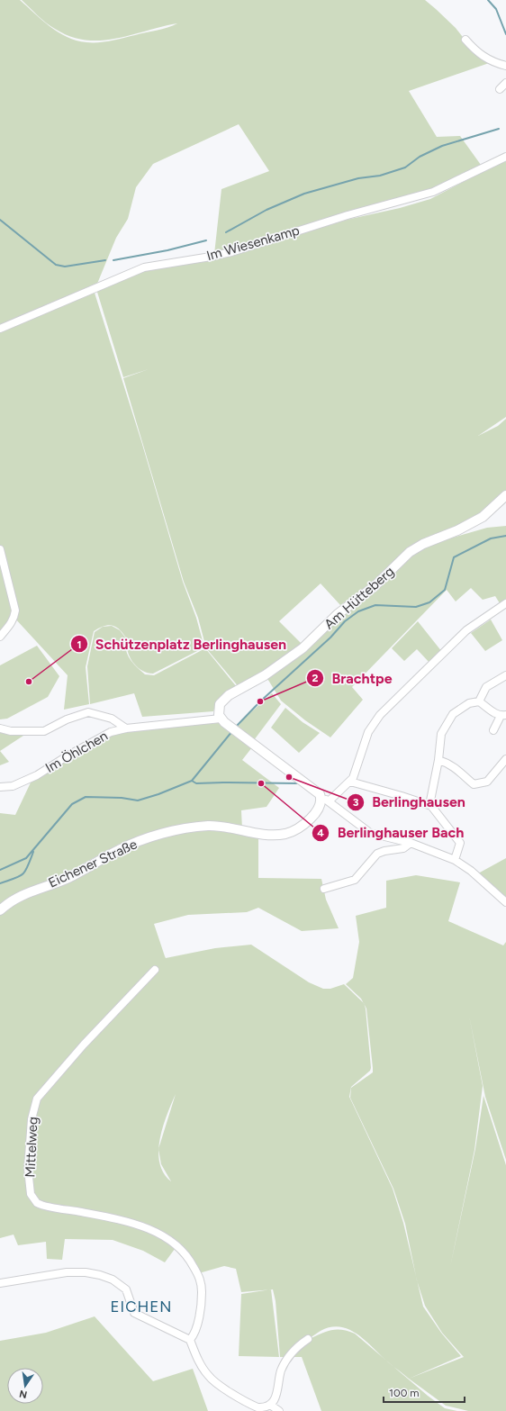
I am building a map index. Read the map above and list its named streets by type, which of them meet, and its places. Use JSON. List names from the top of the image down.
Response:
{
  "streets": {
    "main road": ["Am Hütteberg", "Eichener Straße"],
    "street": ["Im Wiesenkamp", "Im Öhlchen", "Mittelweg"]
  },
  "crossings": [
    ["Am Hütteberg", "Im Öhlchen"]
  ],
  "districts": ["EICHEN"],
  "places": [
    "Schützenplatz Berlinghausen",
    "Brachtpe",
    "Berlinghausen",
    "Berlinghauser Bach"
  ],
  "scale_bar": "100 m",
  "north": "bottom"
}
